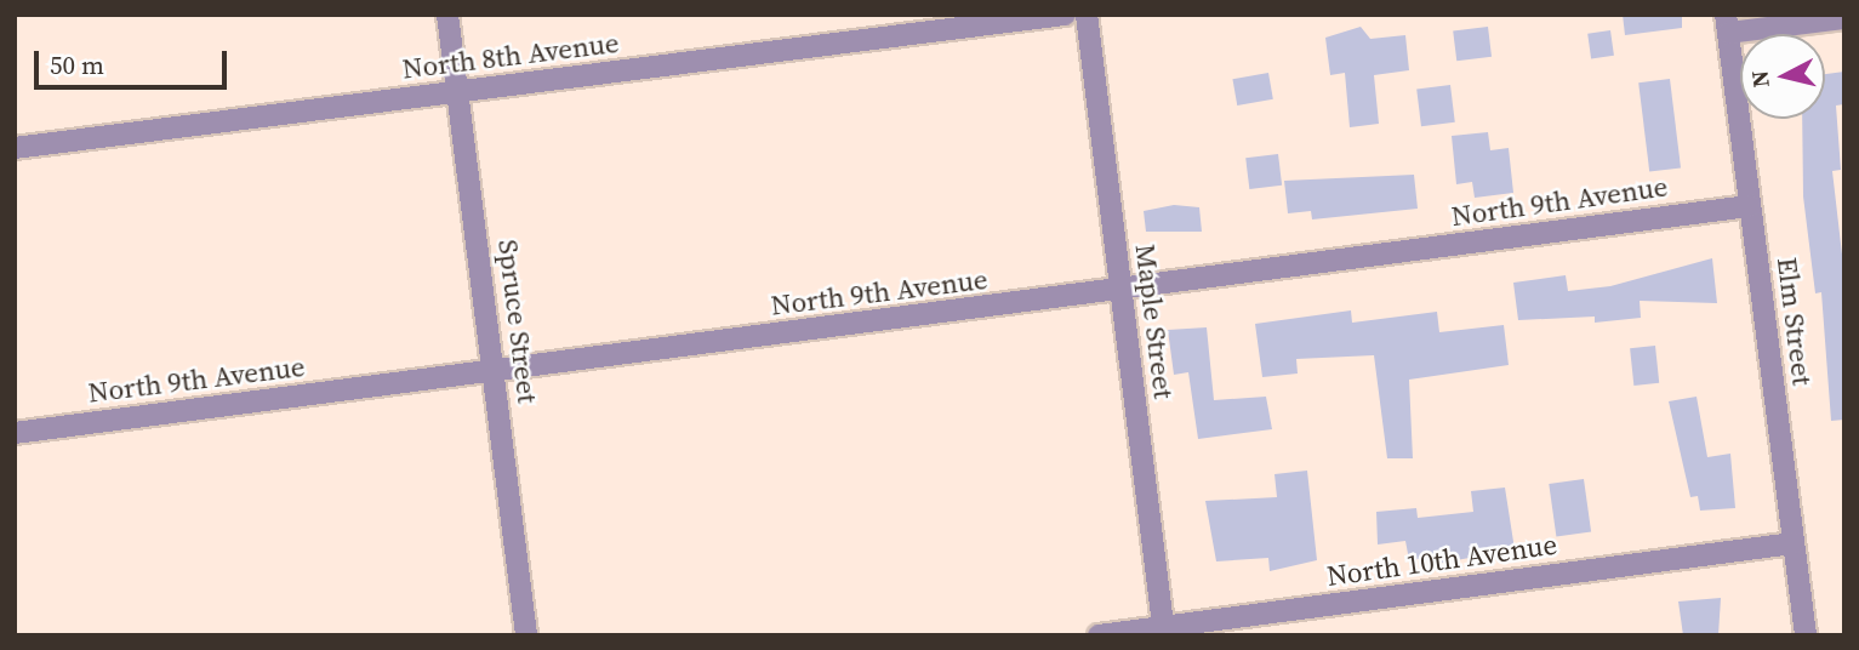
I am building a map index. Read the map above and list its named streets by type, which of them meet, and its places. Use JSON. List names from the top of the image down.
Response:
{
  "streets": {
    "street": [
      "North 8th Avenue",
      "North 9th Avenue",
      "Spruce Street",
      "Maple Street",
      "Elm Street",
      "North 10th Avenue"
    ]
  },
  "crossings": [
    ["North 8th Avenue", "Spruce Street"],
    ["North 9th Avenue", "Spruce Street"],
    ["North 9th Avenue", "Maple Street"],
    ["North 9th Avenue", "Elm Street"],
    ["Maple Street", "North 10th Avenue"],
    ["Elm Street", "North 10th Avenue"]
  ],
  "scale_bar": "50 m",
  "north": "left"
}
